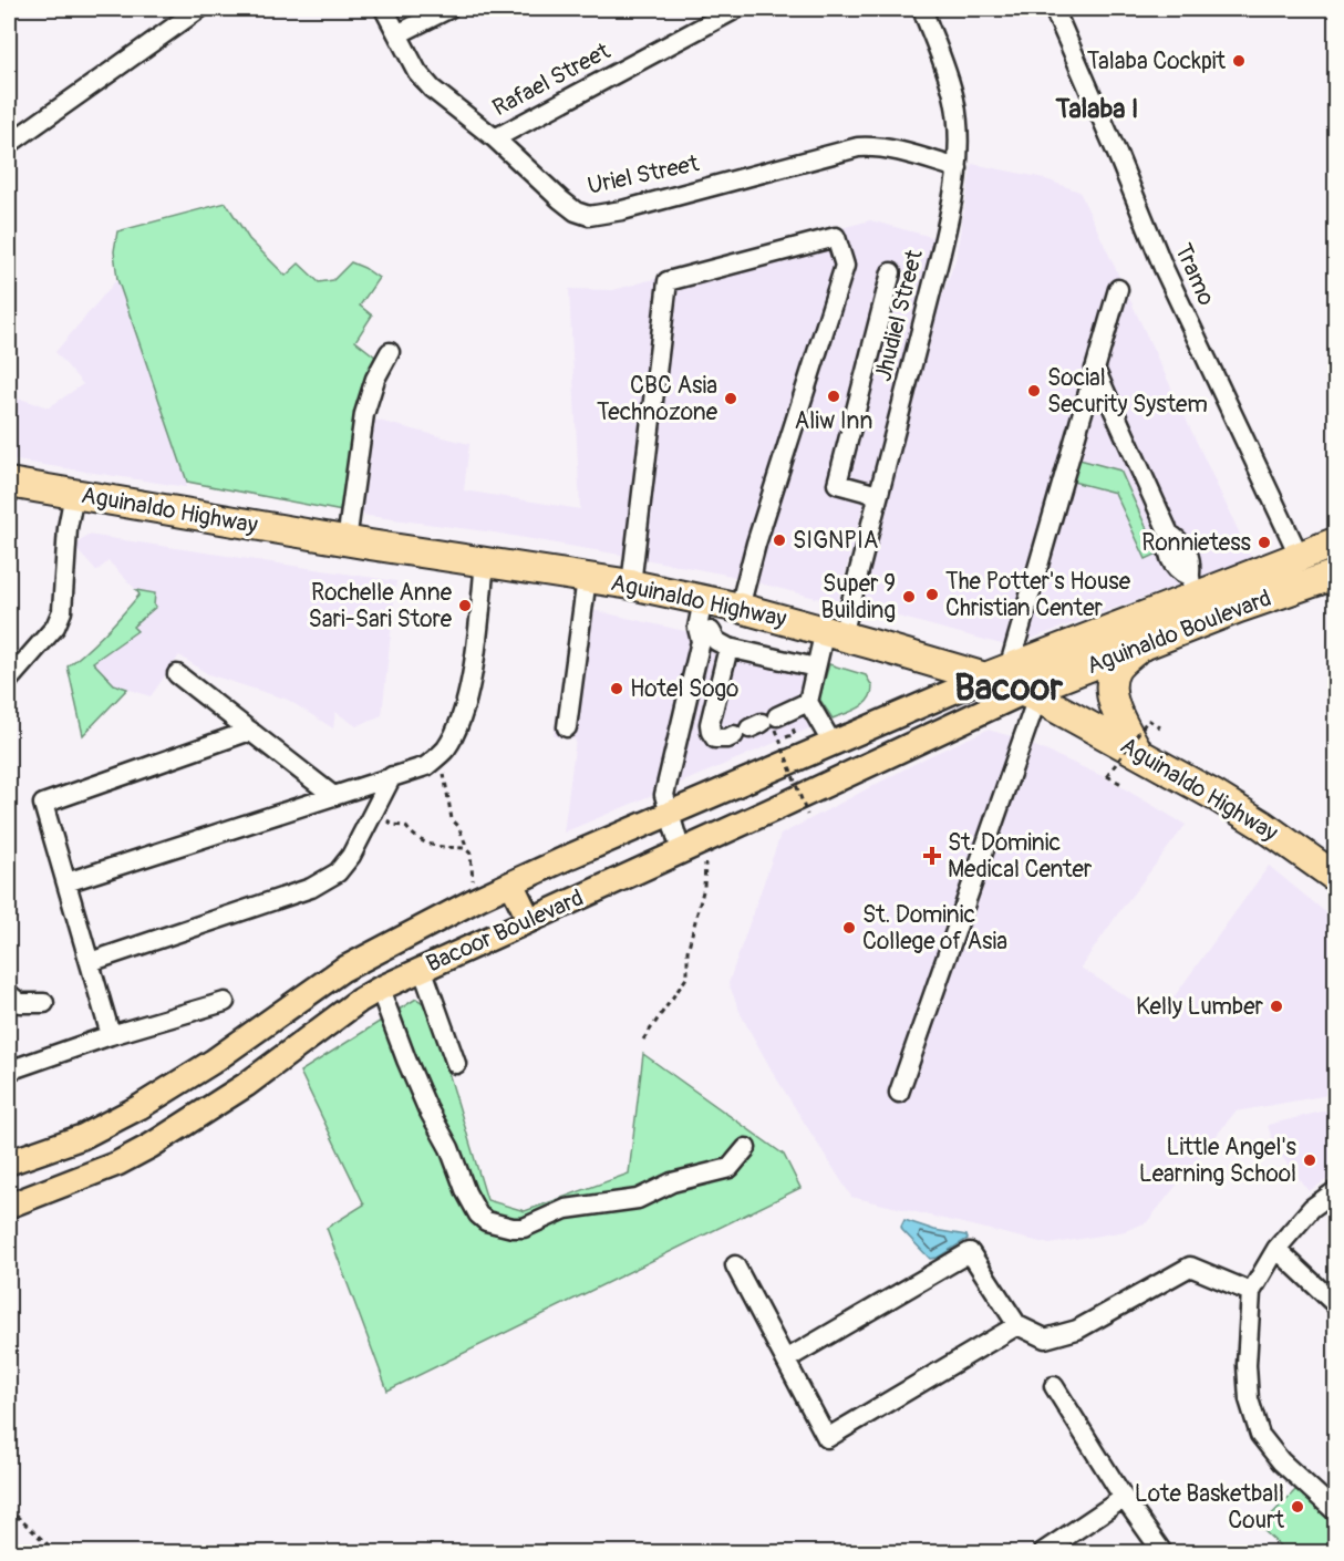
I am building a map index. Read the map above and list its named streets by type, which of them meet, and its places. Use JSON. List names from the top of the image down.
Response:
{
  "streets": {
    "highway": ["Aguinaldo Highway", "Aguinaldo Boulevard"],
    "main road": ["Bacoor Boulevard"],
    "street": [
      "Rafael Street",
      "Uriel Street",
      "Tramo",
      "Jhudiel Street"
    ]
  },
  "crossings": [
    ["Rafael Street", "Uriel Street"],
    ["Uriel Street", "Jhudiel Street"],
    ["Tramo", "Aguinaldo Boulevard"],
    ["Jhudiel Street", "Aguinaldo Highway"],
    ["Aguinaldo Highway", "Aguinaldo Boulevard"],
    ["Aguinaldo Highway", "Bacoor Boulevard"],
    ["Aguinaldo Boulevard", "Bacoor Boulevard"]
  ],
  "districts": ["Talaba I", "Bacoor"],
  "places": {
    "other": [
      "Talaba Cockpit",
      "Social Security System",
      "Aliw Inn",
      "CBC Asia Technozone",
      "SIGNPIA",
      "Ronnietess",
      "The Potter's House Christian Center",
      "Super 9 Building",
      "Rochelle Anne Sari-Sari Store",
      "Hotel Sogo",
      "St. Dominic College of Asia",
      "Kelly Lumber",
      "Little Angel's Learning School",
      "Lote Basketball Court"
    ],
    "health": ["St. Dominic Medical Center"]
  }
}
